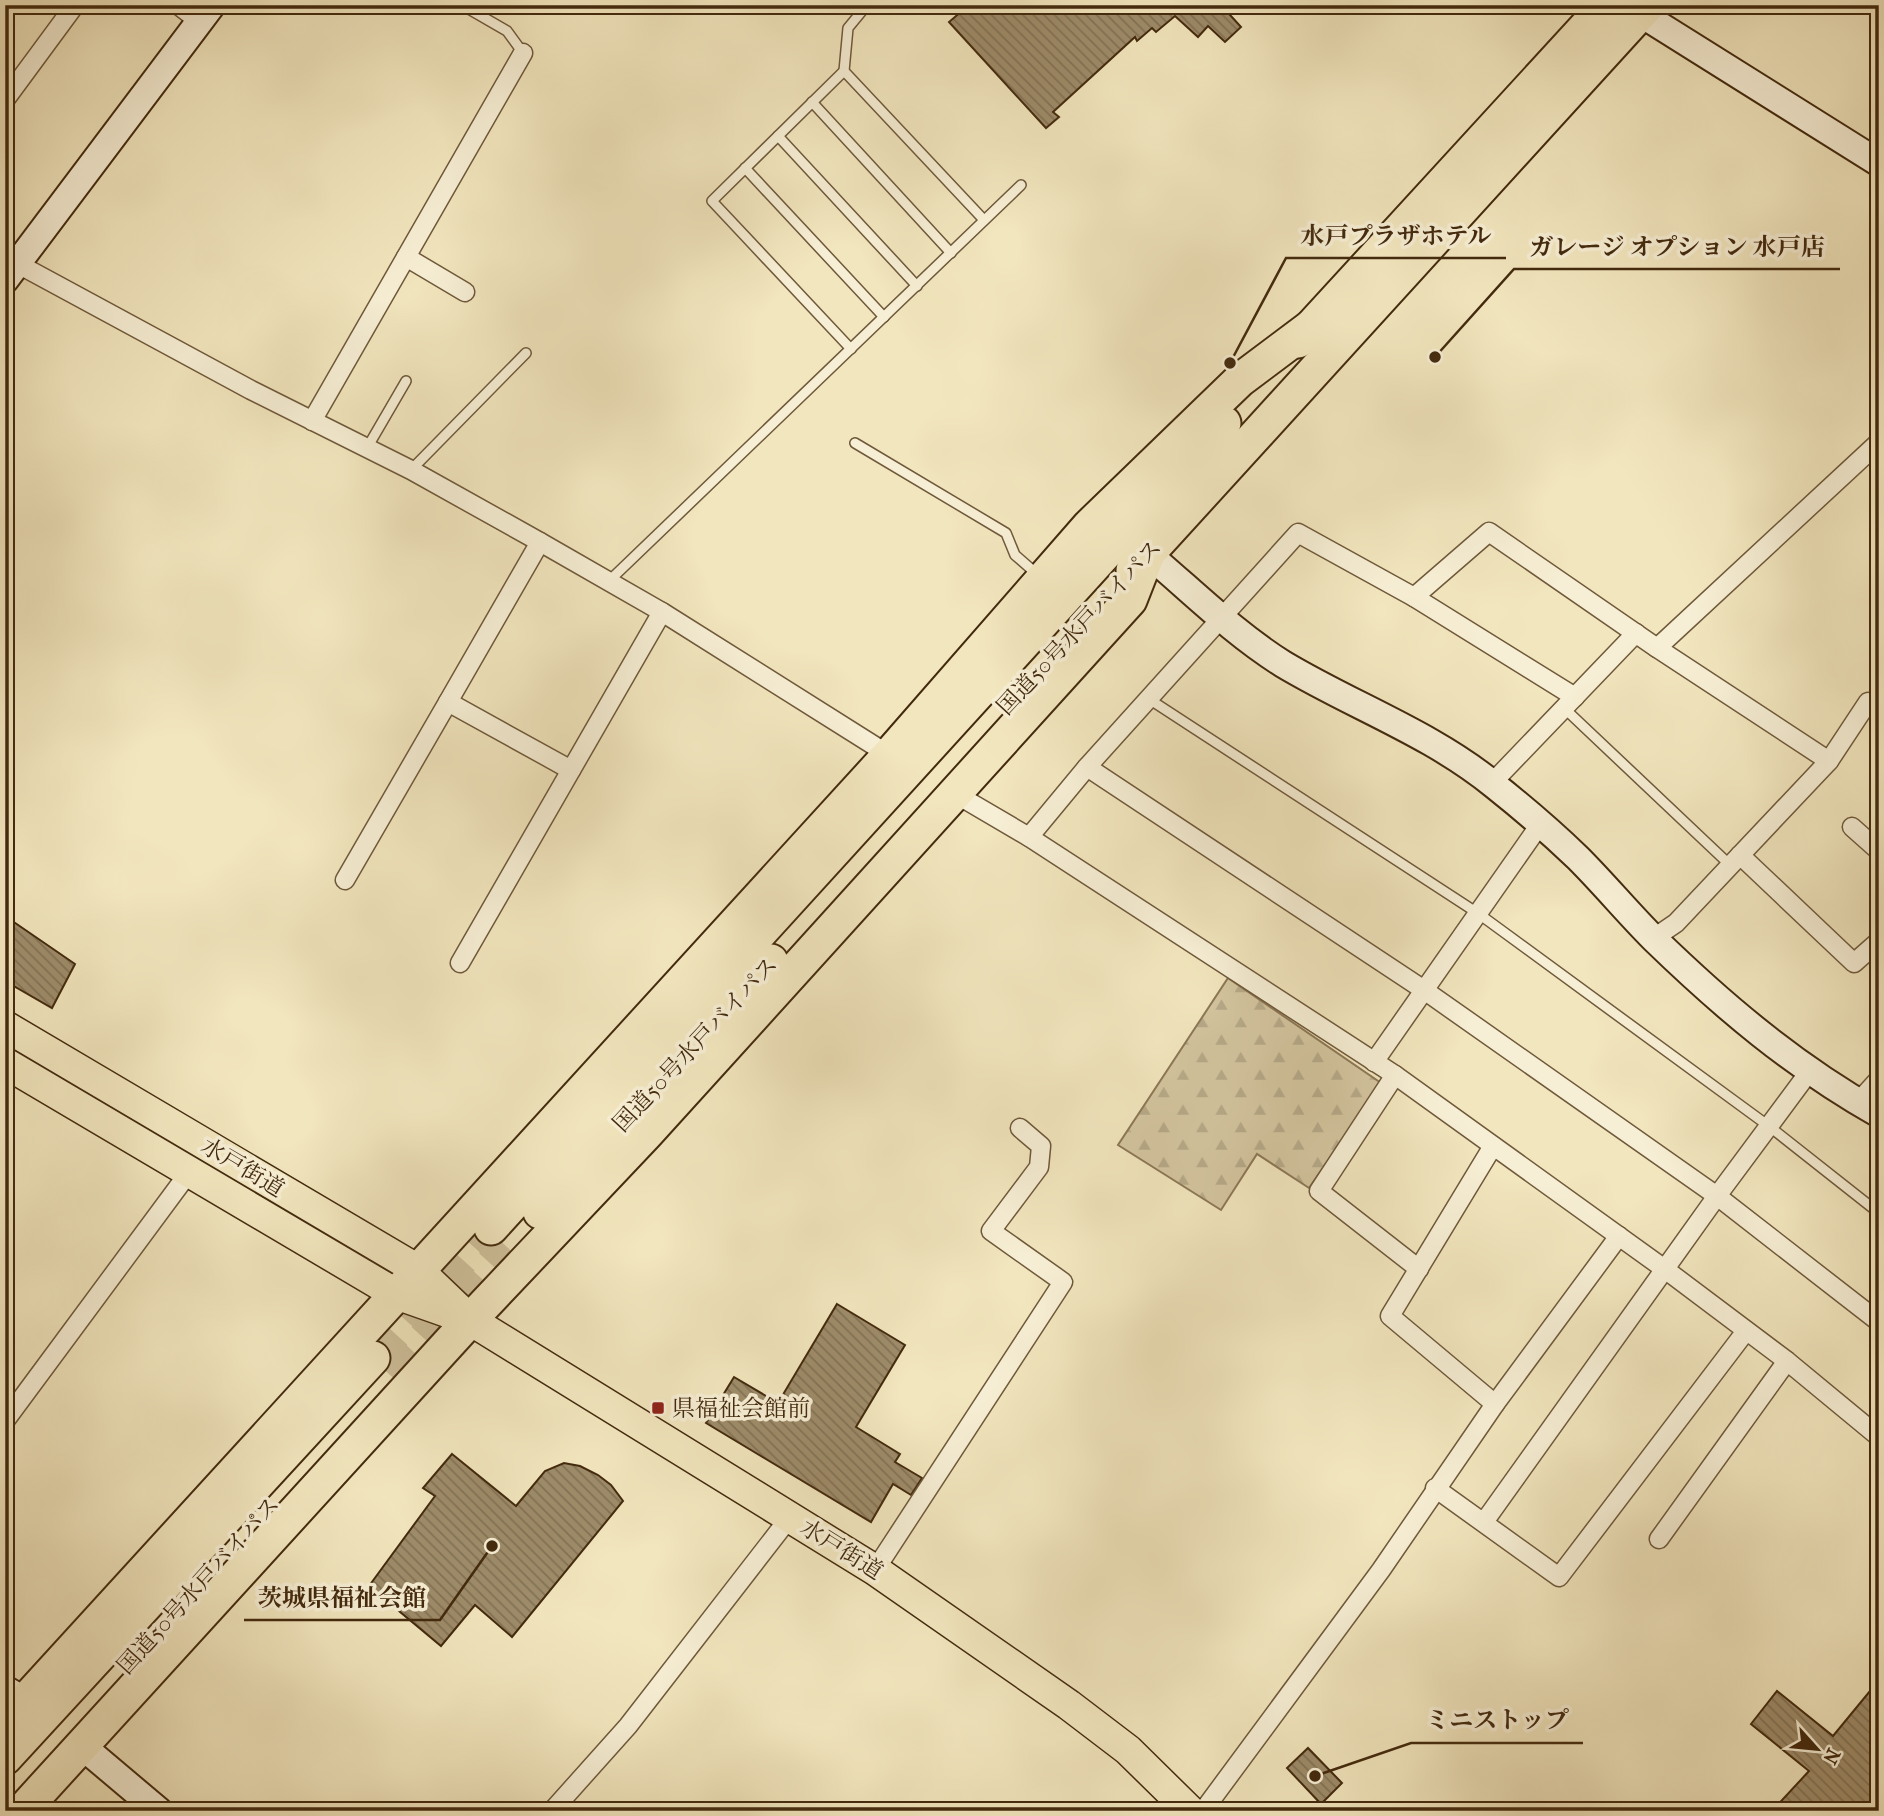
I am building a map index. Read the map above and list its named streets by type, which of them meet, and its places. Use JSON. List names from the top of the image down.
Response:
{
  "streets": {
    "highway": ["国道50号水戸バイパス"],
    "main road": ["水戸街道"]
  },
  "places": {
    "other": [
      "ガレージ オプション 水戸店",
      "水戸プラザホテル",
      "茨城県福祉会館",
      "ミニストップ"
    ],
    "transit": ["県福祉会館前"]
  },
  "north": "bottom right"
}
